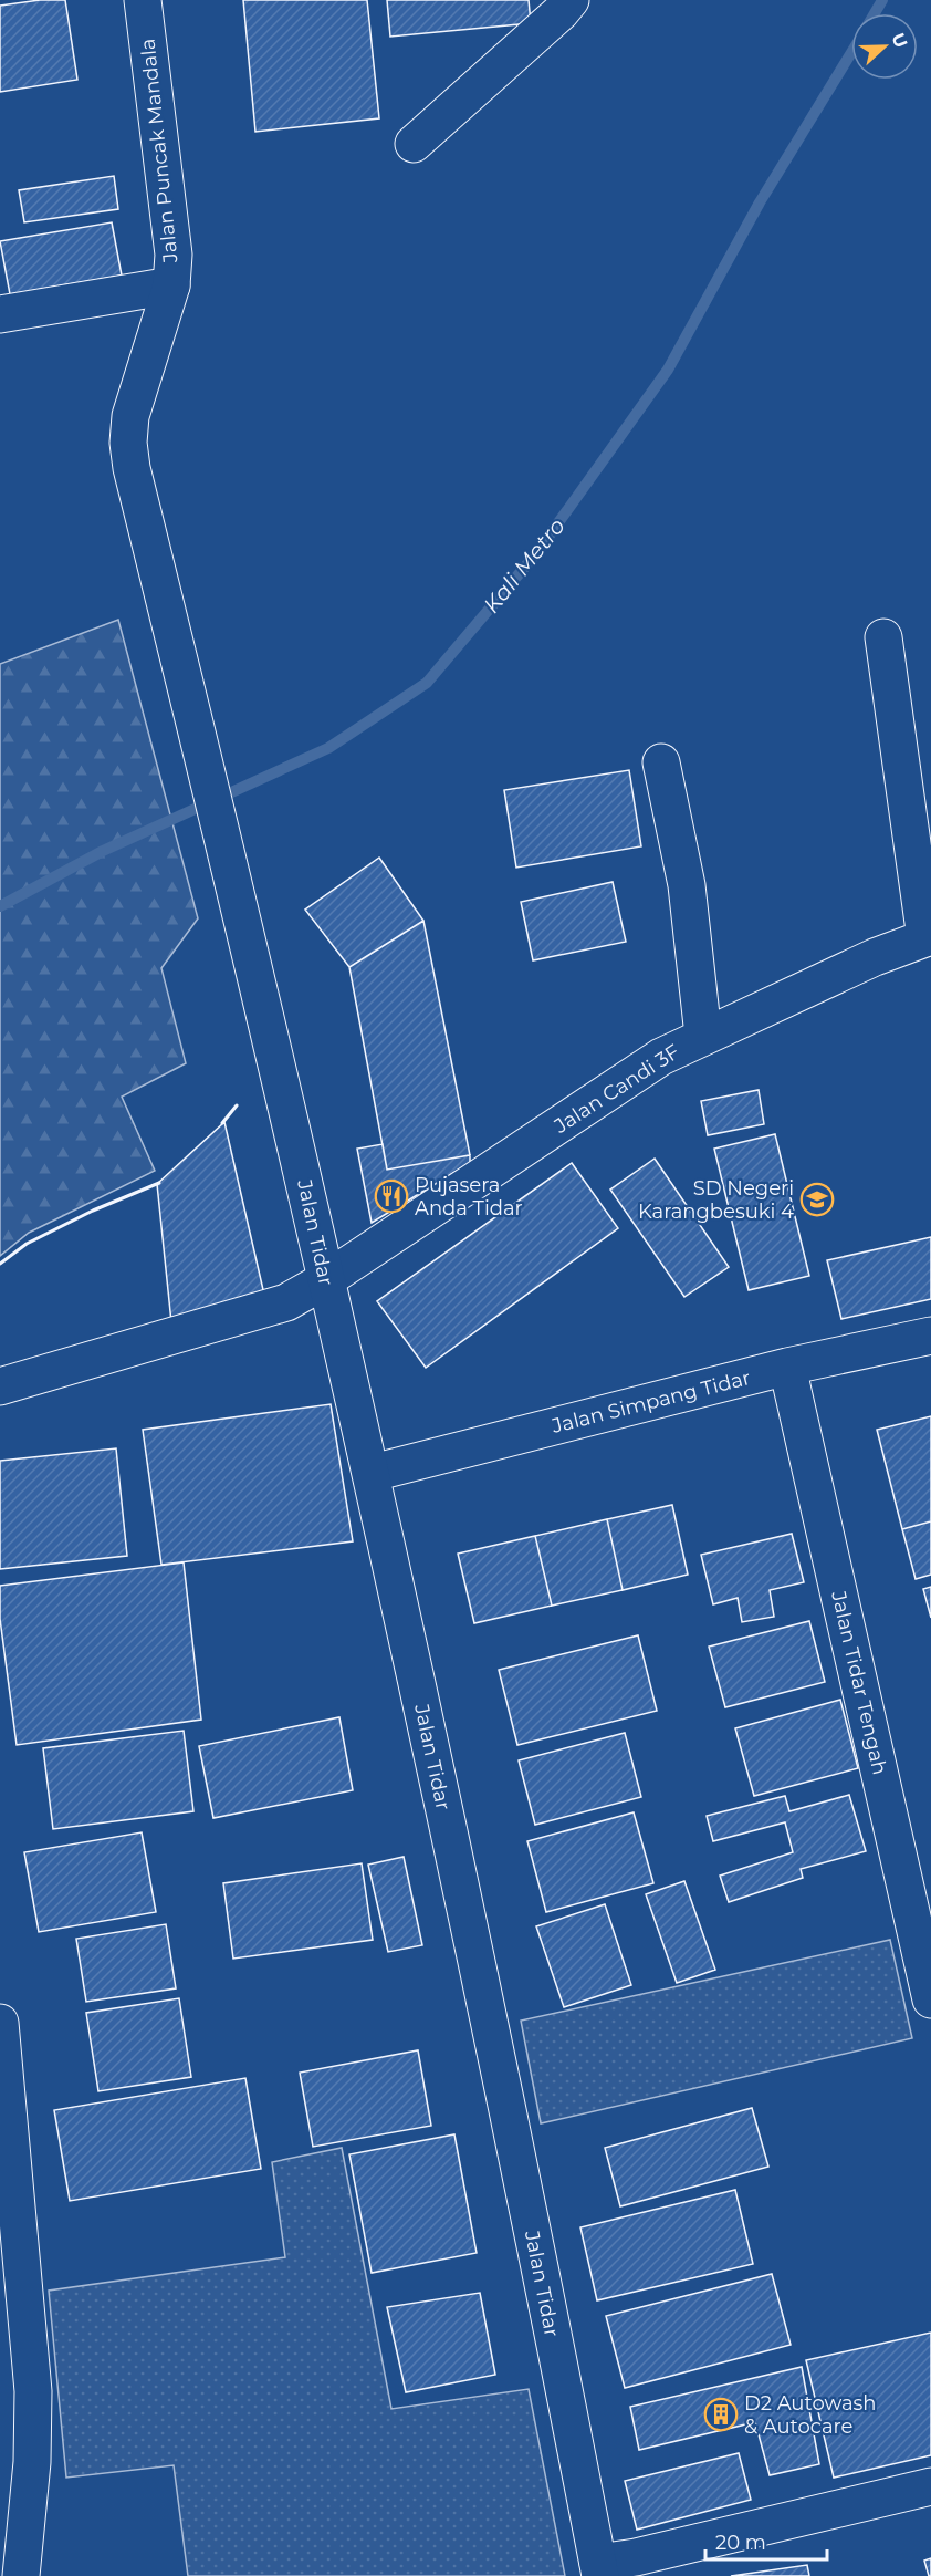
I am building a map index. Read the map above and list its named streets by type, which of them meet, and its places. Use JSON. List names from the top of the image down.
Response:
{
  "streets": {
    "street": [
      "Jalan Puncak Mandala",
      "Jalan Candi 3F",
      "Jalan Tidar",
      "Jalan Simpang Tidar",
      "Jalan Tidar Tengah"
    ]
  },
  "crossings": [
    ["Jalan Puncak Mandala", "Jalan Tidar"],
    ["Jalan Candi 3F", "Jalan Tidar"],
    ["Jalan Tidar", "Jalan Simpang Tidar"],
    ["Jalan Simpang Tidar", "Jalan Tidar Tengah"]
  ],
  "water": ["Kali Metro"],
  "places": {
    "restaurant": ["Pujasera Anda Tidar"],
    "school or university": ["SD Negeri Karangbesuki 4"],
    "building": ["D2 Autowash & Autocare"]
  },
  "scale_bar": "20 m",
  "north": "right"
}
